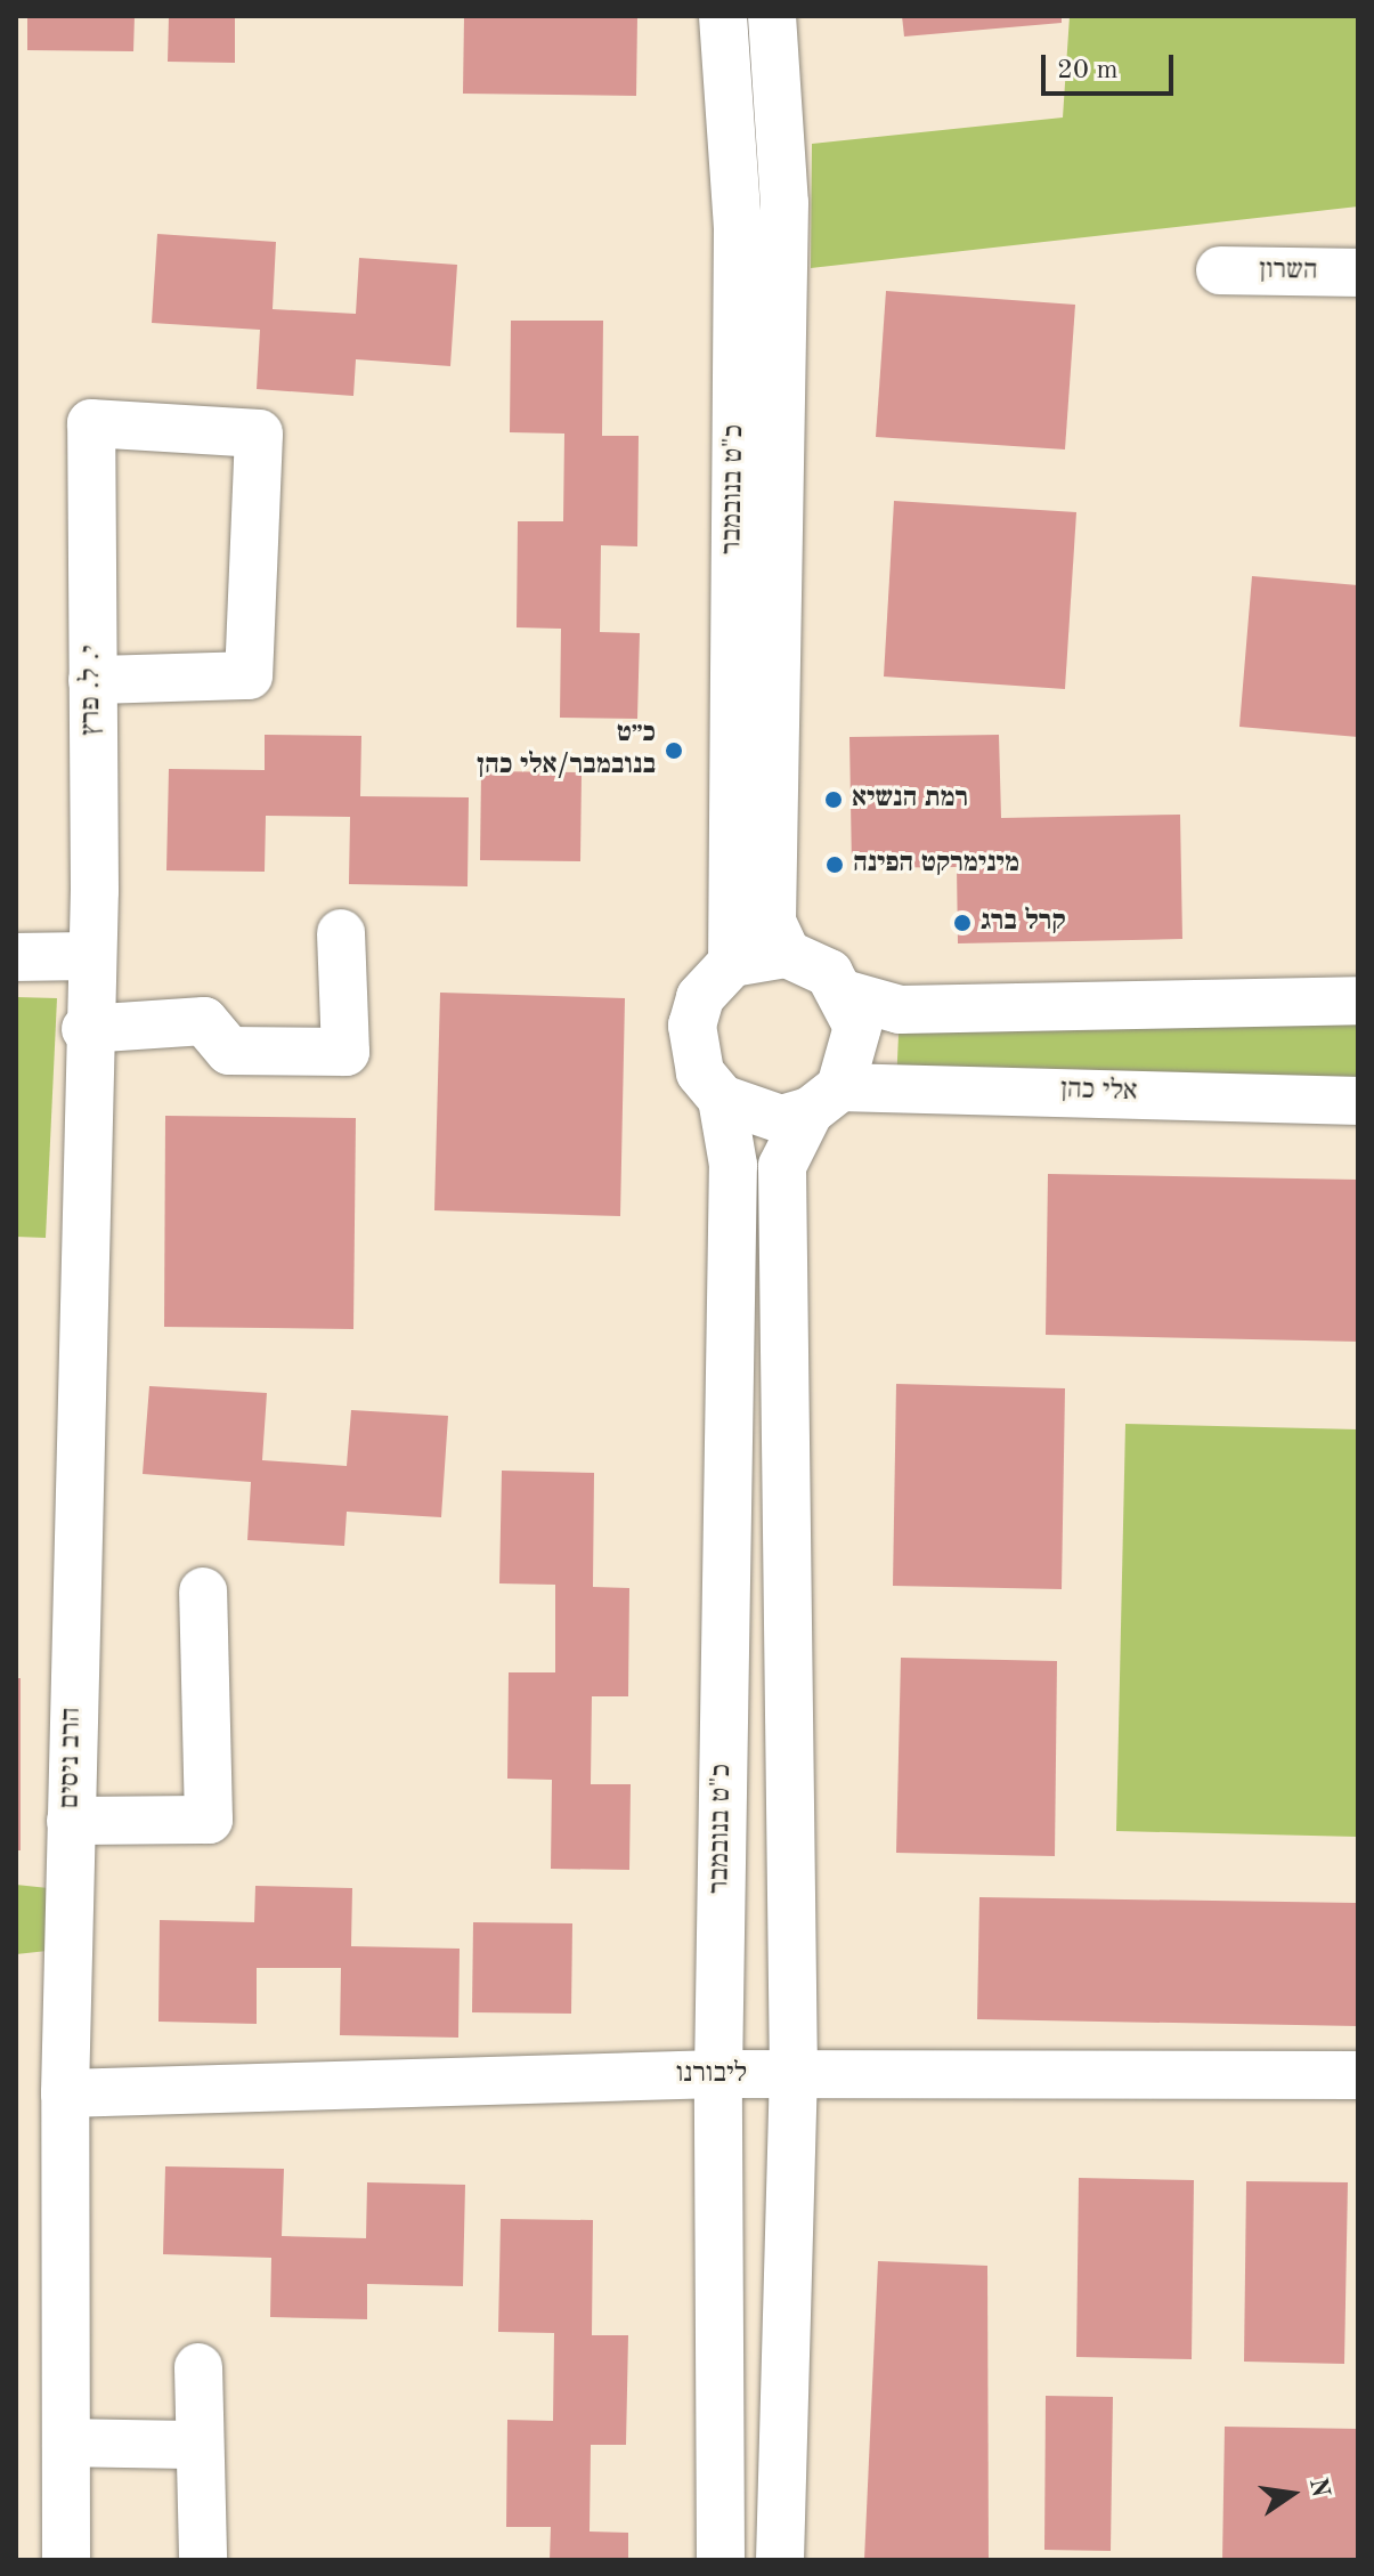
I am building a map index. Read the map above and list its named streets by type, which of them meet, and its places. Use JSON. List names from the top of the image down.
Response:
{
  "streets": {
    "street": [
      "השרון",
      "כ\"ט בנובמבר",
      "י. ל. פרץ",
      "אלי כהן",
      "הרב ניסים",
      "ליבורנו"
    ]
  },
  "crossings": [
    ["כ\"ט בנובמבר", "אלי כהן"],
    ["כ\"ט בנובמבר", "ליבורנו"],
    ["י. ל. פרץ", "הרב ניסים"],
    ["הרב ניסים", "ליבורנו"]
  ],
  "places": [
    "כ״ט בנובמבר/אלי כהן",
    "רמת הנשיא",
    "מינימרקט הפינה",
    "קרל ברג"
  ],
  "scale_bar": "20 m",
  "north": "right"
}
